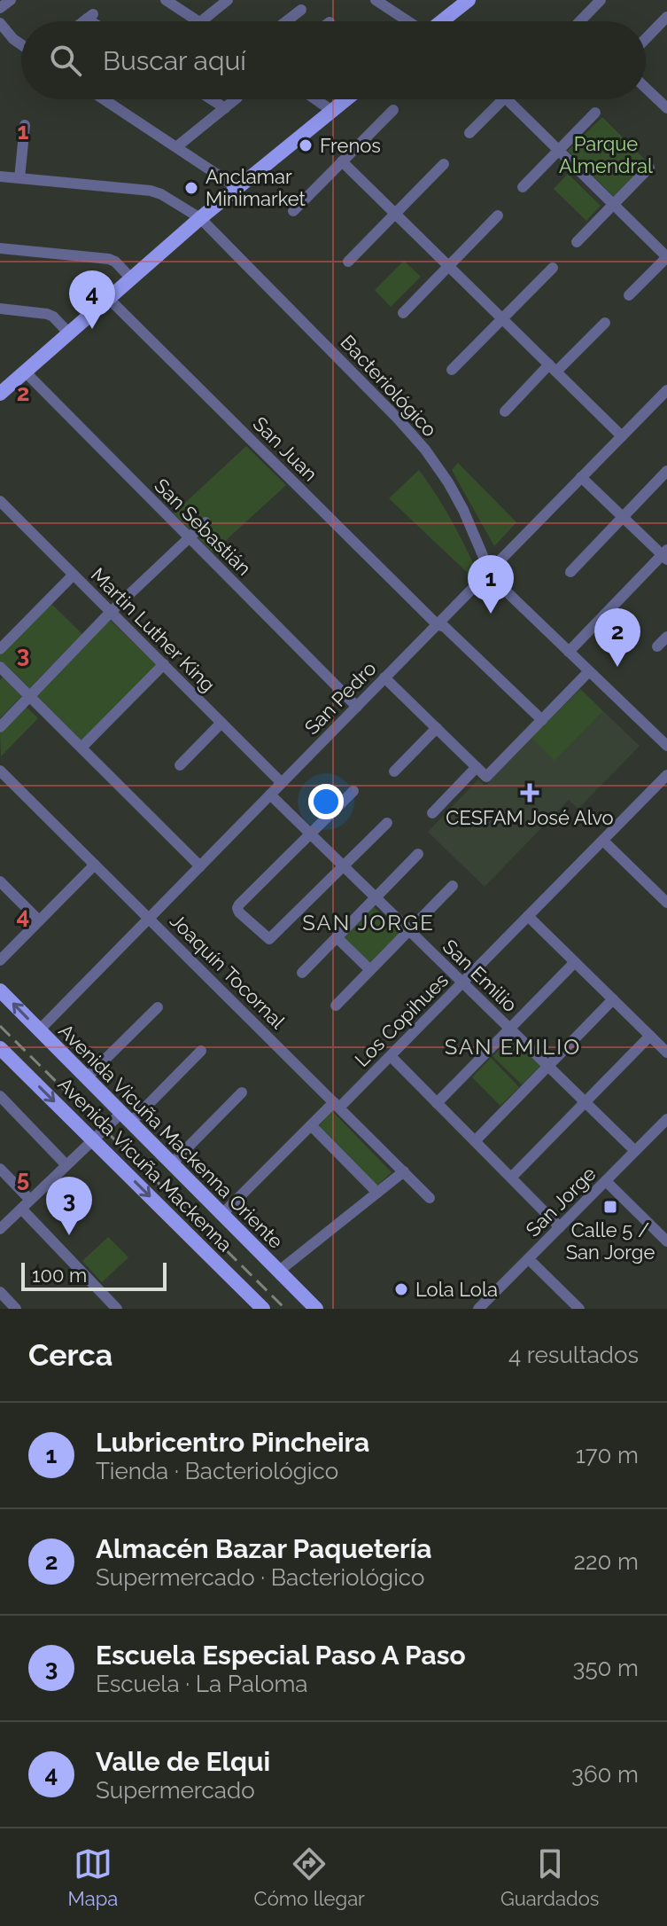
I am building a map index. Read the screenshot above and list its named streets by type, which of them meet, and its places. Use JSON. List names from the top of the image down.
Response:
{
  "streets": {
    "main road": ["Avenida Vicuña Mackenna Oriente", "Avenida Vicuña Mackenna"],
    "street": [
      "Bacteriológico",
      "San Juan",
      "San Sebastián",
      "Martin Luther King",
      "San Pedro",
      "Joaquín Tocornal",
      "San Emilio",
      "Los Copihues",
      "San Jorge"
    ]
  },
  "crossings": [
    ["Bacteriológico", "San Pedro"],
    ["San Juan", "San Pedro"],
    ["San Sebastián", "San Pedro"],
    ["Martin Luther King", "San Pedro"],
    ["San Pedro", "Joaquín Tocornal"],
    ["San Pedro", "San Emilio"],
    ["San Pedro", "Avenida Vicuña Mackenna Oriente"],
    ["Joaquín Tocornal", "Los Copihues"],
    ["San Emilio", "Los Copihues"],
    ["San Emilio", "San Jorge"],
    ["Los Copihues", "Avenida Vicuña Mackenna Oriente"]
  ],
  "one_way": ["Avenida Vicuña Mackenna"],
  "districts": ["SAN JORGE", "SAN EMILIO"],
  "parks": ["Parque Almendral"],
  "places": {
    "other": ["Frenos", "Anclamar Minimarket", "Lola Lola"],
    "health": ["CESFAM José Alvo"],
    "transit": ["Calle 5 / San Jorge"]
  },
  "scale_bar": "100 m",
  "page": {
    "search": "Buscar aquí",
    "pins": [
      "4",
      "1",
      "2",
      "3"
    ],
    "scale": "100 m",
    "heading": ["Cerca", "4 resultados"],
    "list": [
      {
        "mark": "1",
        "name": "Lubricentro Pincheira",
        "note": "Tienda · Bacteriológico",
        "value": "170 m"
      },
      {
        "mark": "2",
        "name": "Almacén Bazar Paquetería",
        "note": "Supermercado · Bacteriológico",
        "value": "220 m"
      },
      {
        "mark": "3",
        "name": "Escuela Especial Paso A Paso",
        "note": "Escuela · La Paloma",
        "value": "350 m"
      },
      {
        "mark": "4",
        "name": "Valle de Elqui",
        "note": "Supermercado",
        "value": "360 m"
      }
    ],
    "nav": ["Mapa", "Cómo llegar", "Guardados"]
  },
  "grid": {
    "rows": [
      "1",
      "2",
      "3",
      "4",
      "5"
    ]
  }
}
